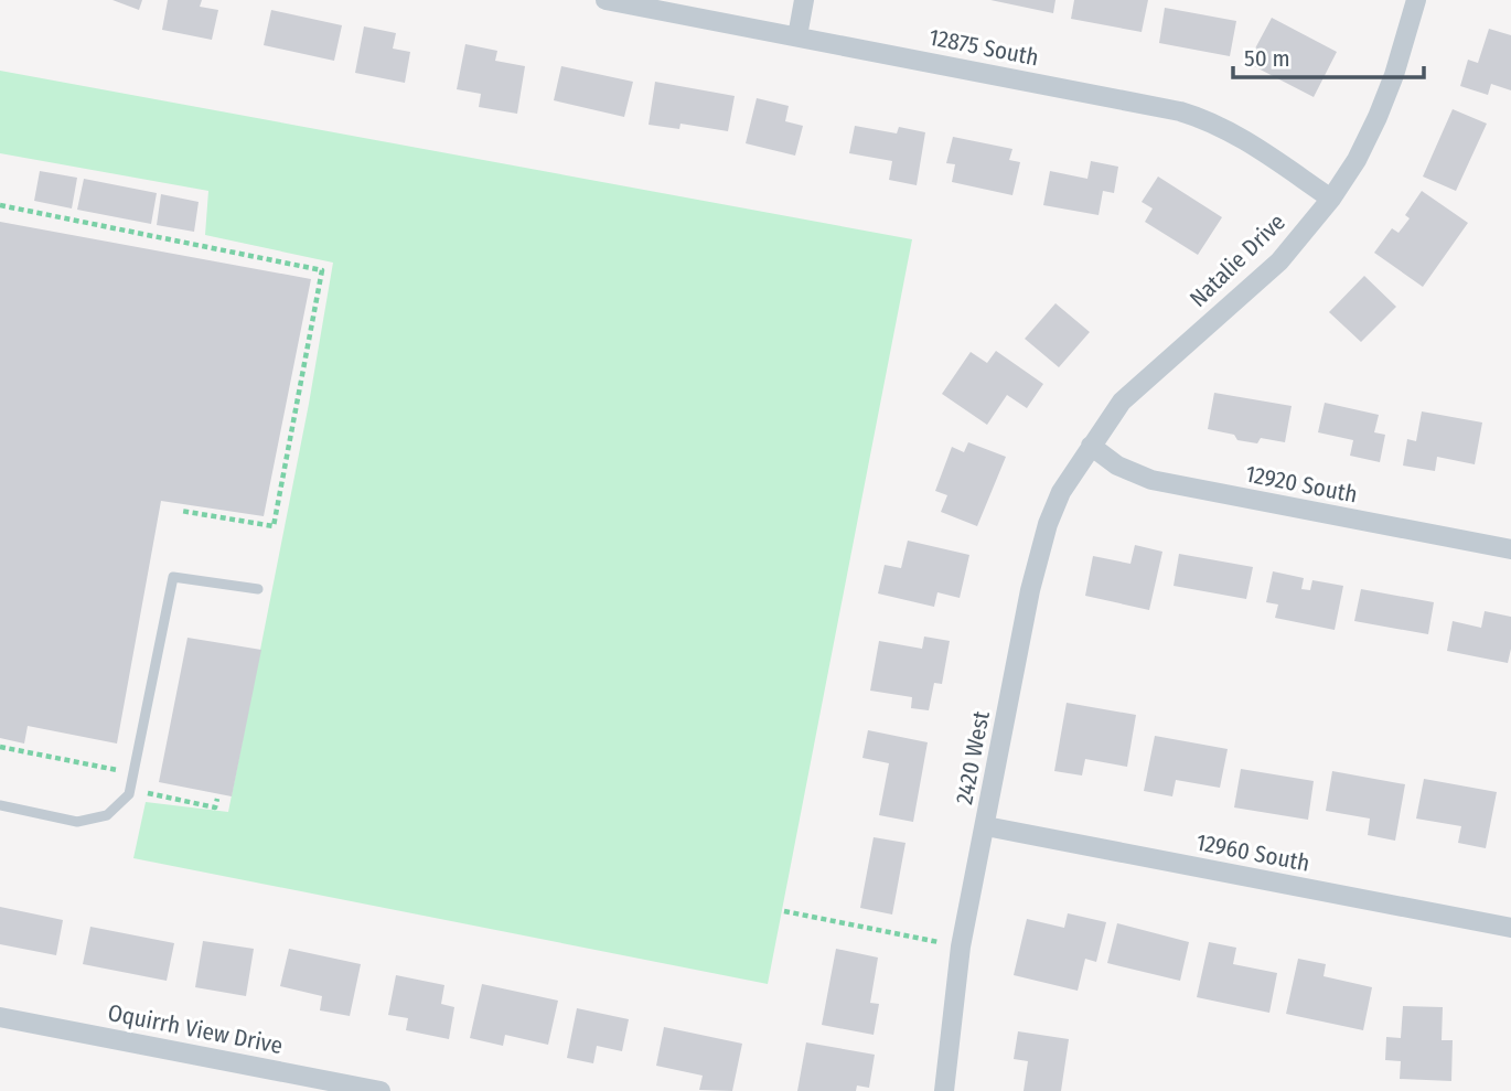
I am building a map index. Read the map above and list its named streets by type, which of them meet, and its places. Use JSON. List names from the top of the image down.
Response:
{
  "streets": {
    "street": [
      "12875 South",
      "Natalie Drive",
      "12920 South",
      "2420 West",
      "12960 South",
      "Oquirrh View Drive"
    ]
  },
  "crossings": [
    ["12875 South", "Natalie Drive"],
    ["Natalie Drive", "12920 South"],
    ["Natalie Drive", "2420 West"],
    ["12920 South", "2420 West"],
    ["2420 West", "12960 South"]
  ],
  "scale_bar": "50 m"
}
